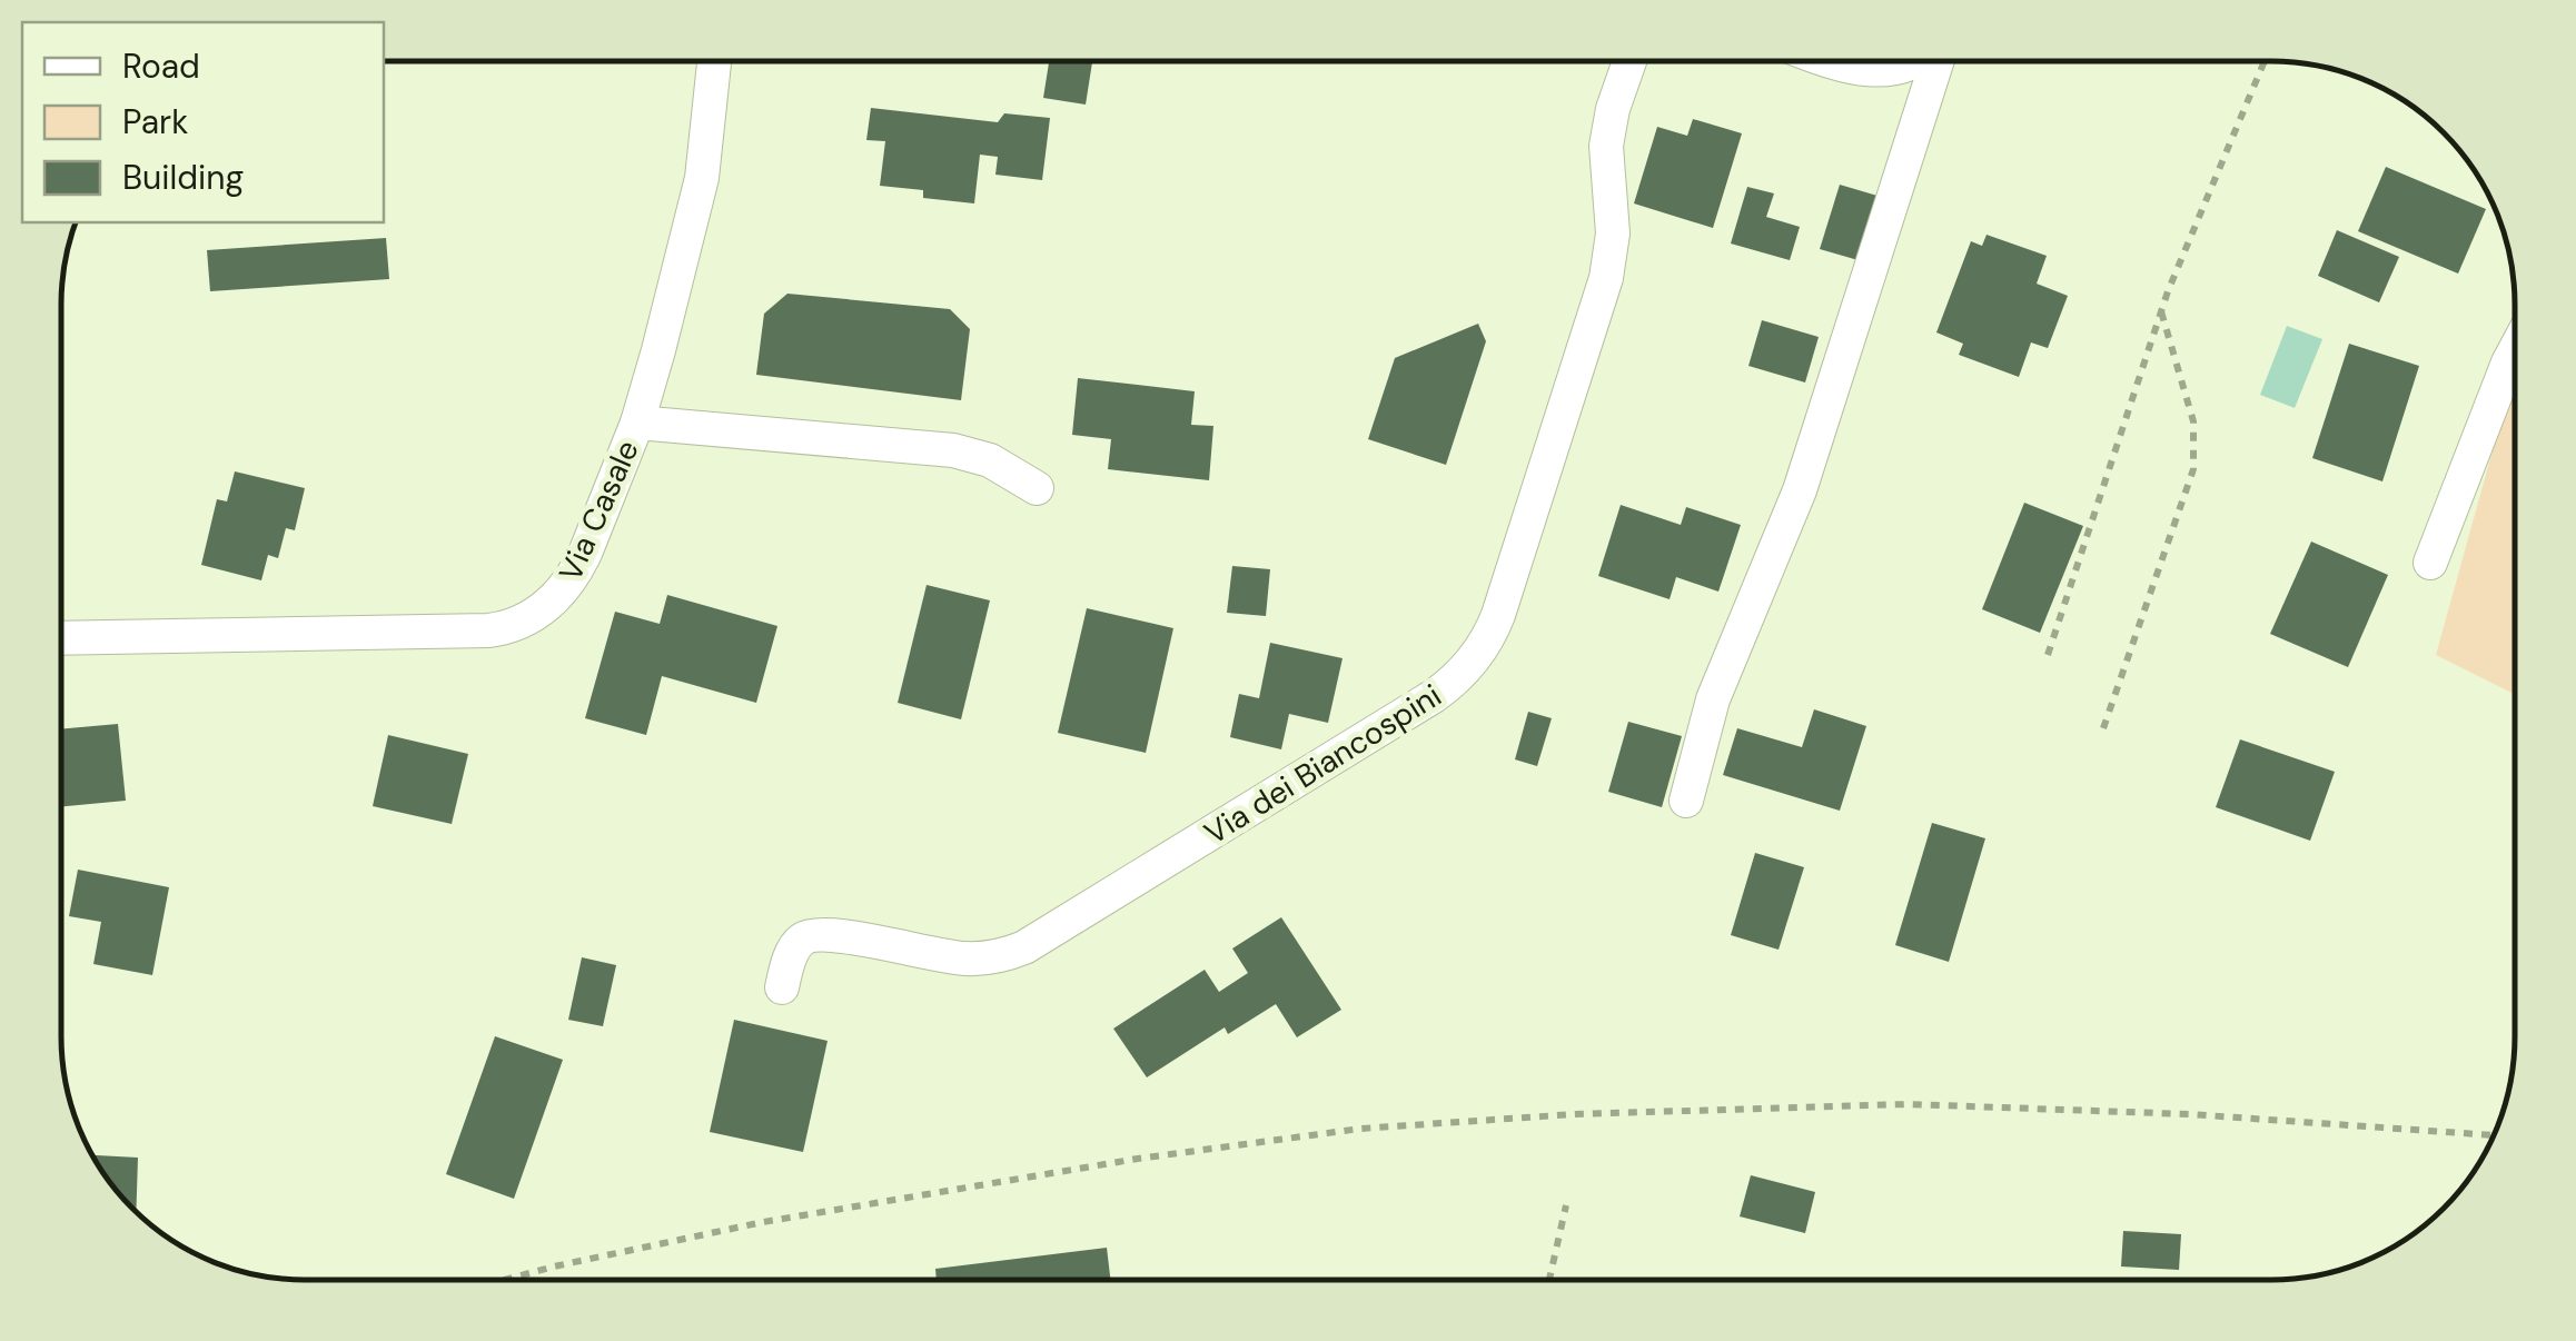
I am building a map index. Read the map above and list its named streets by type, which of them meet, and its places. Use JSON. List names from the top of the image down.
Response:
{
  "streets": {
    "street": ["Via Casale", "Via dei Biancospini"]
  },
  "legend": ["Road", "Park", "Building"]
}
